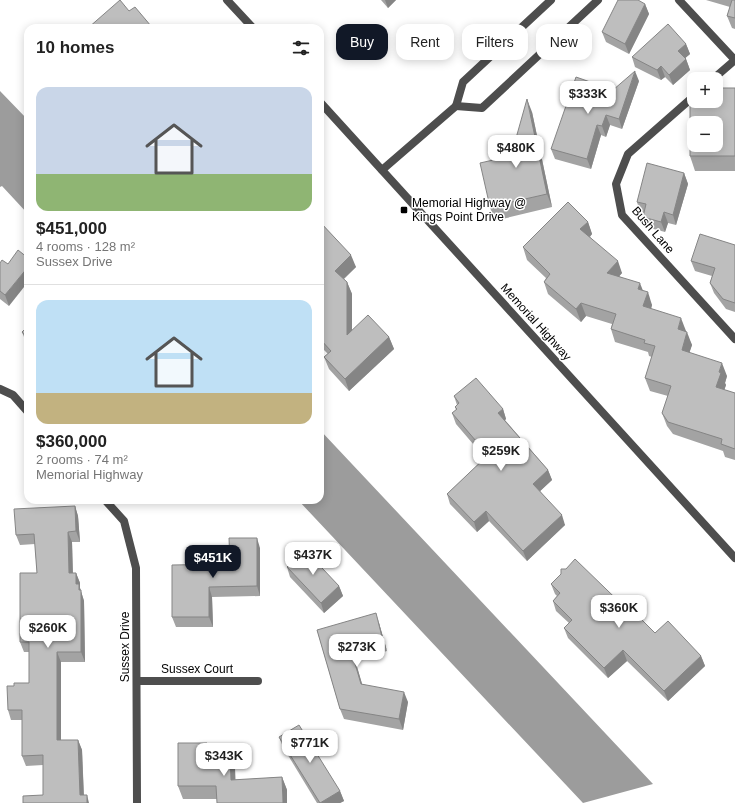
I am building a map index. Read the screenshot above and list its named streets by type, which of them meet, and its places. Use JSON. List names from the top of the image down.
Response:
{
  "streets": {
    "street": [
      "Bush Lane",
      "Memorial Highway",
      "Sussex Drive",
      "Sussex Court"
    ]
  },
  "crossings": [
    ["Sussex Drive", "Sussex Court"]
  ],
  "places": {
    "transit": ["Memorial Highway @ Kings Point Drive"]
  },
  "page": {
    "chip": [
      "Buy",
      "Rent",
      "Filters",
      "New"
    ],
    "heading": "10 homes",
    "map_buttons": ["+", "−"],
    "list": [
      {
        "name": "$451,000",
        "note": "4 rooms · 128 m² · Sussex Drive"
      },
      {
        "name": "$360,000",
        "note": "2 rooms · 74 m² · Memorial Highway"
      }
    ],
    "price": [
      "$333K",
      "$480K",
      "$259K",
      "$437K",
      "$451K",
      "$360K",
      "$260K",
      "$273K",
      "$771K",
      "$343K"
    ]
  }
}
